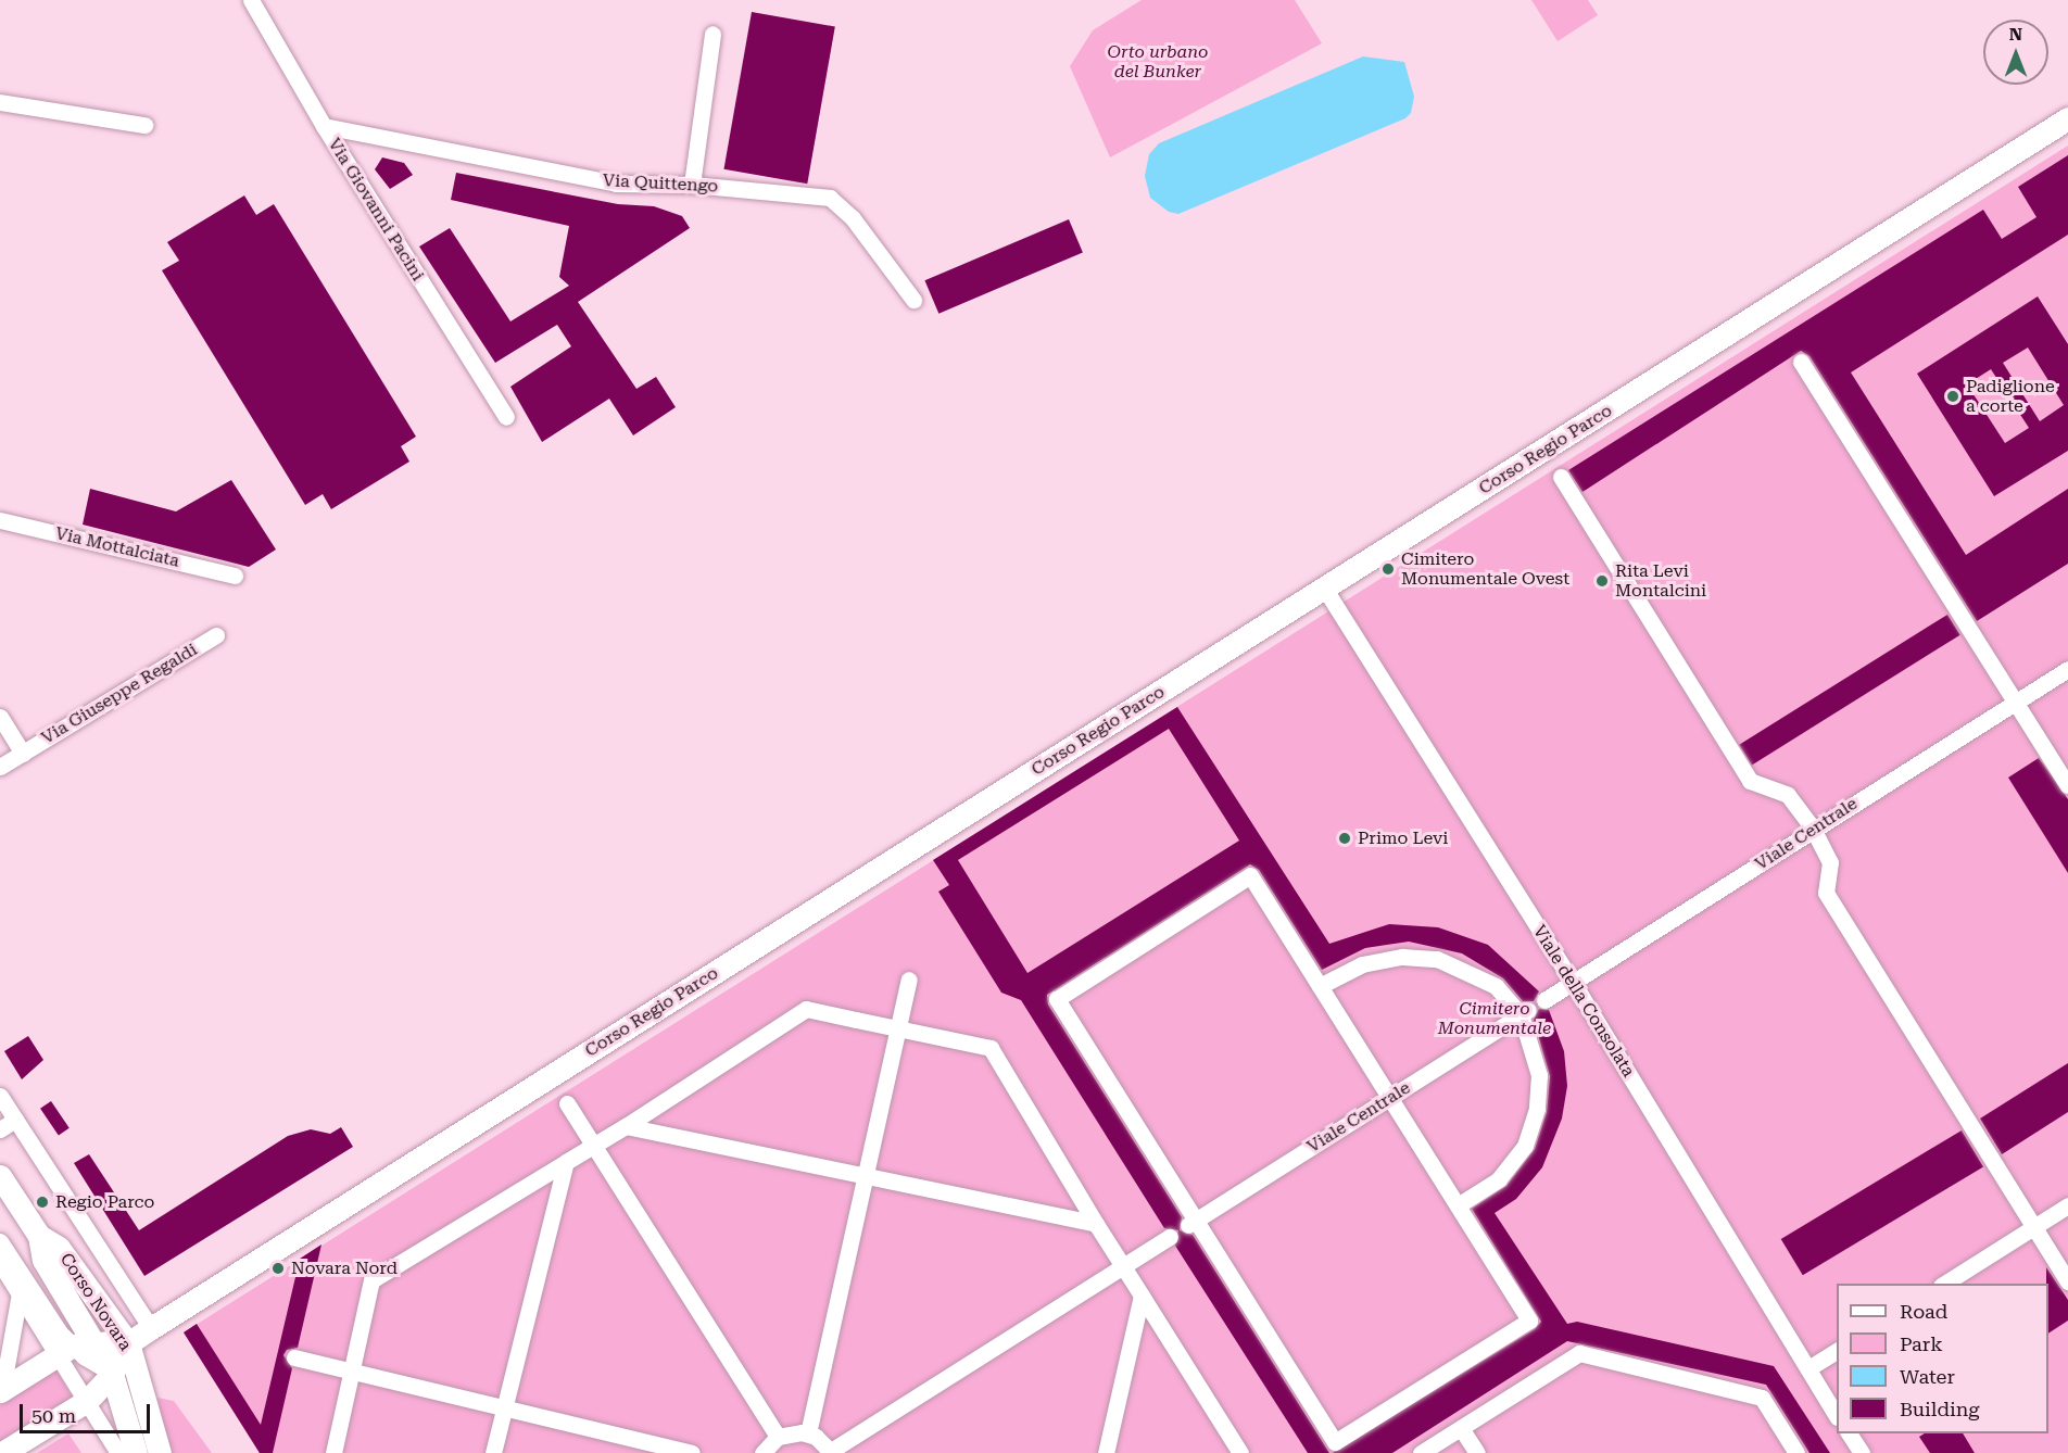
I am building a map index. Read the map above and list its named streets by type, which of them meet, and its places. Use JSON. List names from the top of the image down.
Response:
{
  "streets": {
    "street": [
      "Via Quittengo",
      "Via Giovanni Pacini",
      "Corso Regio Parco",
      "Via Mottalciata",
      "Via Giuseppe Regaldi",
      "Viale Centrale",
      "Viale della Consolata",
      "Corso Novara"
    ]
  },
  "crossings": [
    ["Via Quittengo", "Via Giovanni Pacini"],
    ["Corso Regio Parco", "Viale della Consolata"],
    ["Corso Regio Parco", "Corso Novara"],
    ["Viale Centrale", "Viale della Consolata"]
  ],
  "parks": ["Orto urbano del Bunker", "Cimitero Monumentale"],
  "places": [
    "Padiglione a corte",
    "Cimitero Monumentale Ovest",
    "Rita Levi Montalcini",
    "Primo Levi",
    "Regio Parco",
    "Novara Nord"
  ],
  "legend": [
    "Road",
    "Park",
    "Water",
    "Building"
  ],
  "scale_bar": "50 m",
  "north": "top"
}
